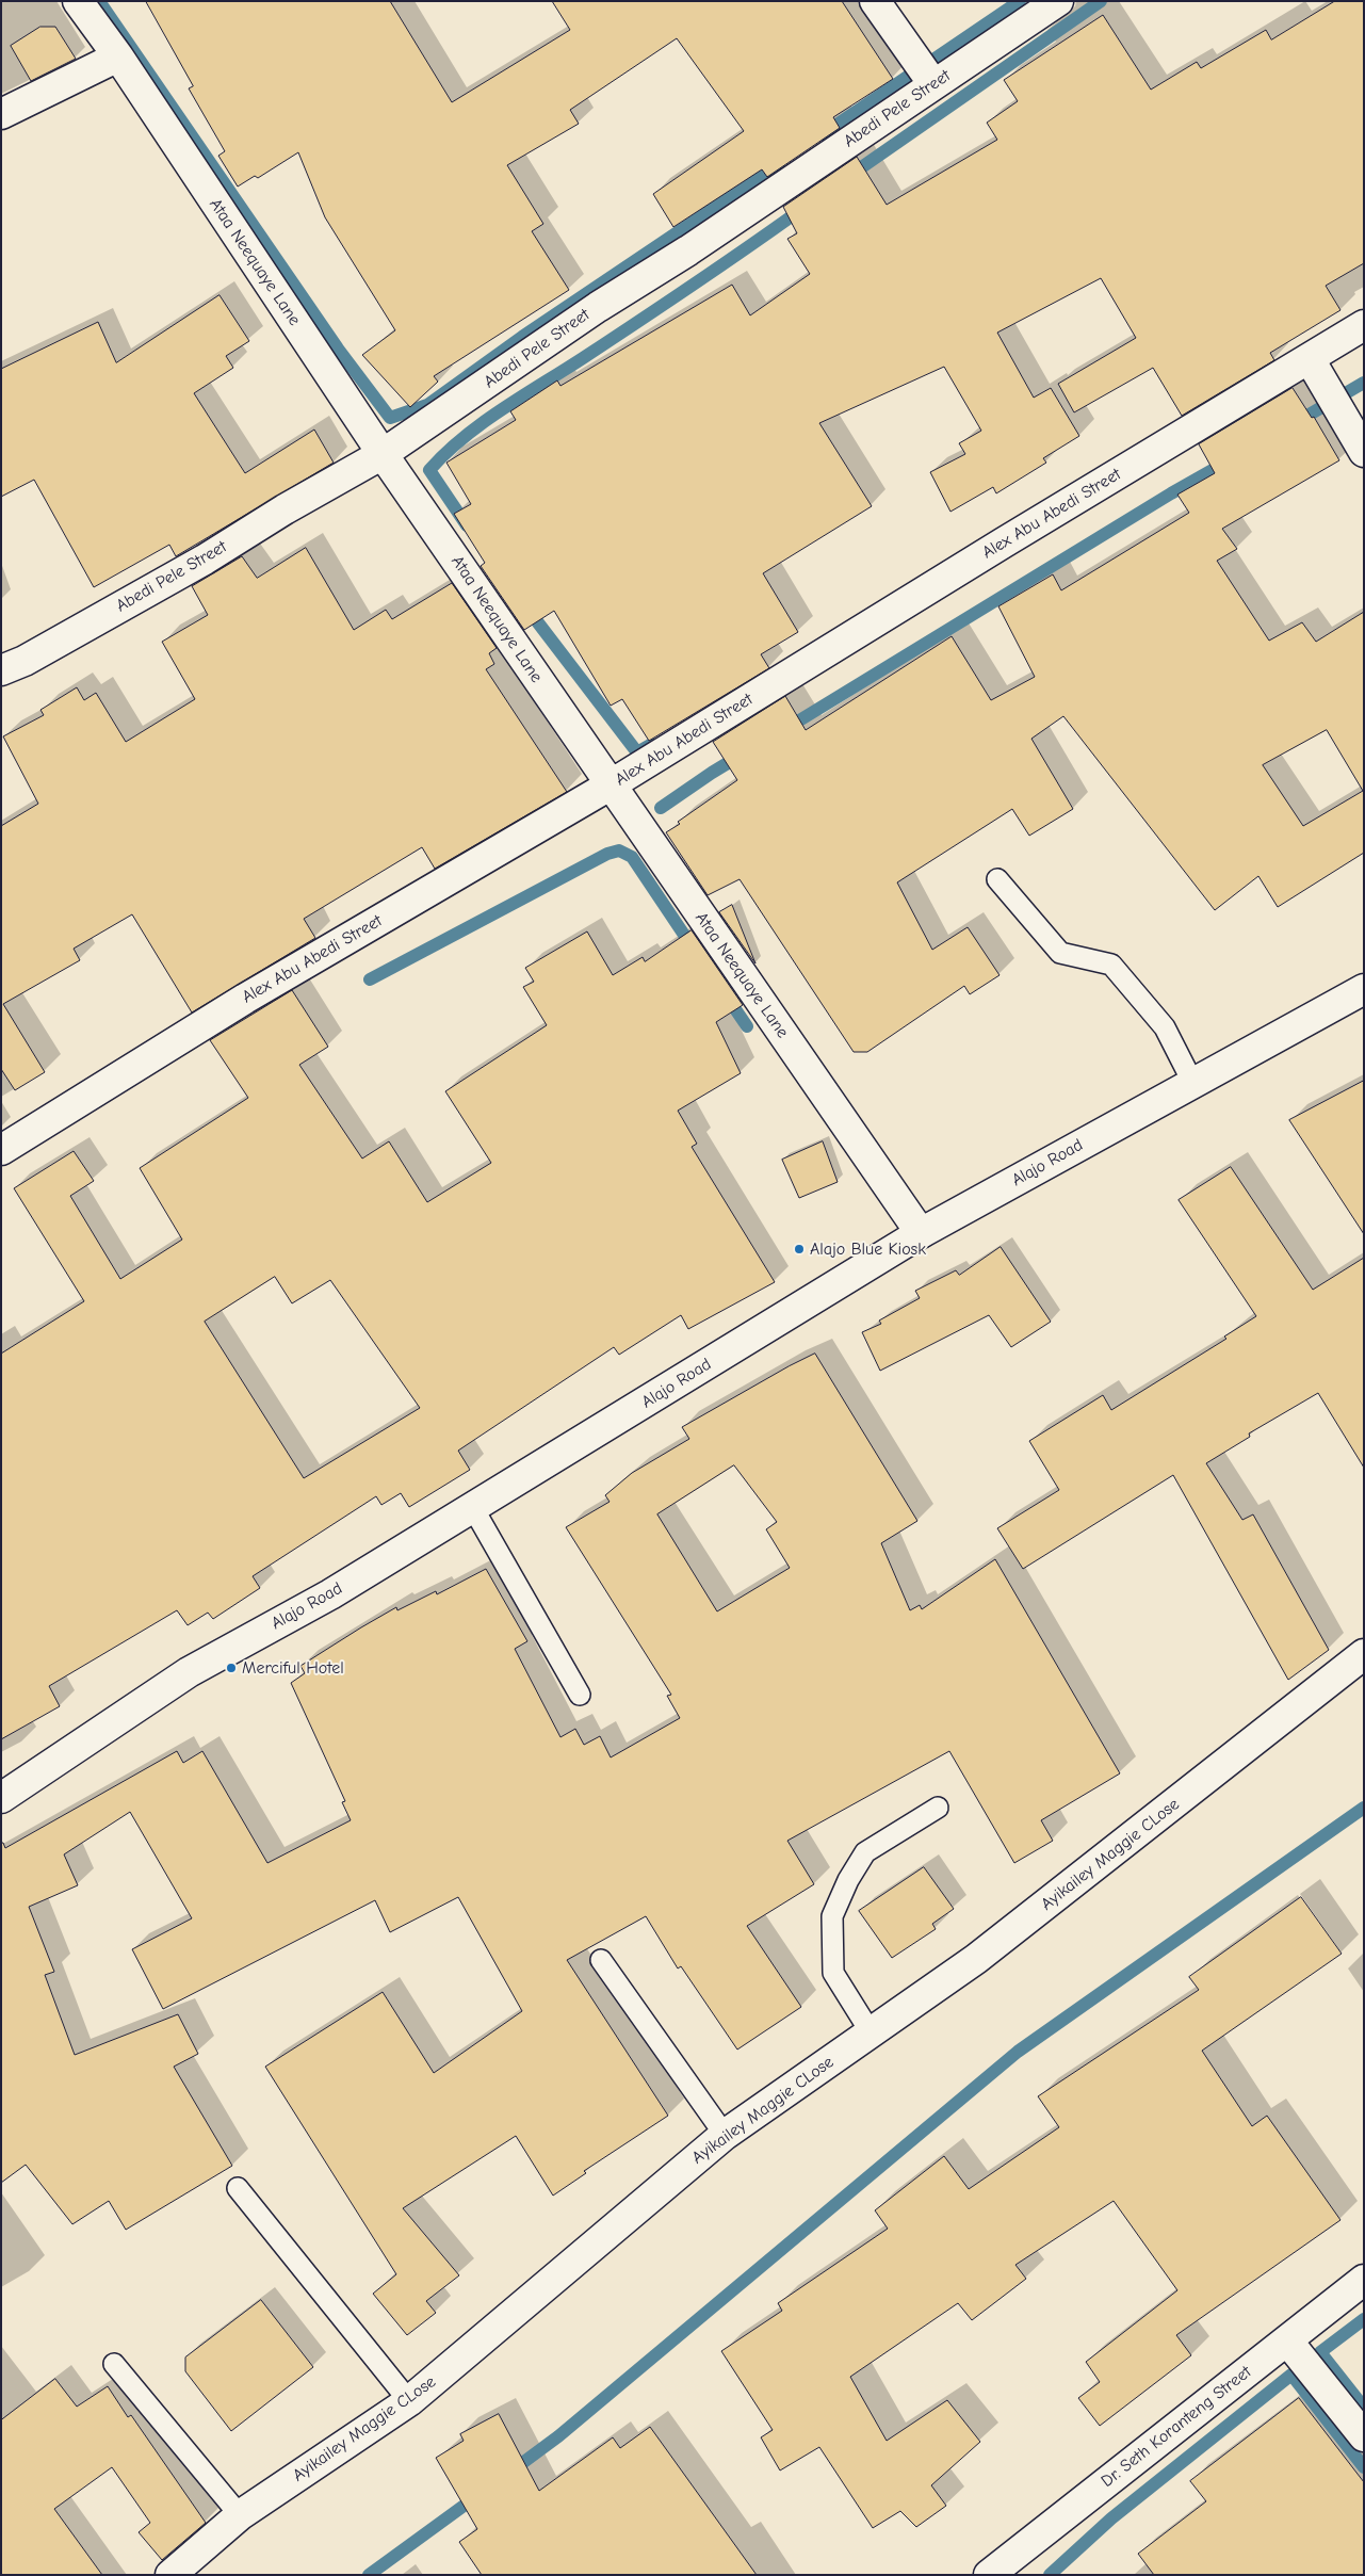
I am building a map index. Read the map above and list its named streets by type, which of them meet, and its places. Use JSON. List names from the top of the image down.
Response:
{
  "streets": {
    "street": [
      "Abedi Pele Street",
      "Ataa Neequaye Lane",
      "Alex Abu Abedi Street",
      "Alajo Road",
      "Ayikailey Maggie CLose",
      "Dr. Seth Koranteng Street"
    ]
  },
  "crossings": [
    ["Abedi Pele Street", "Ataa Neequaye Lane"],
    ["Ataa Neequaye Lane", "Alex Abu Abedi Street"],
    ["Ataa Neequaye Lane", "Alajo Road"]
  ],
  "places": ["Alajo Blue Kiosk", "Merciful Hotel"]
}
